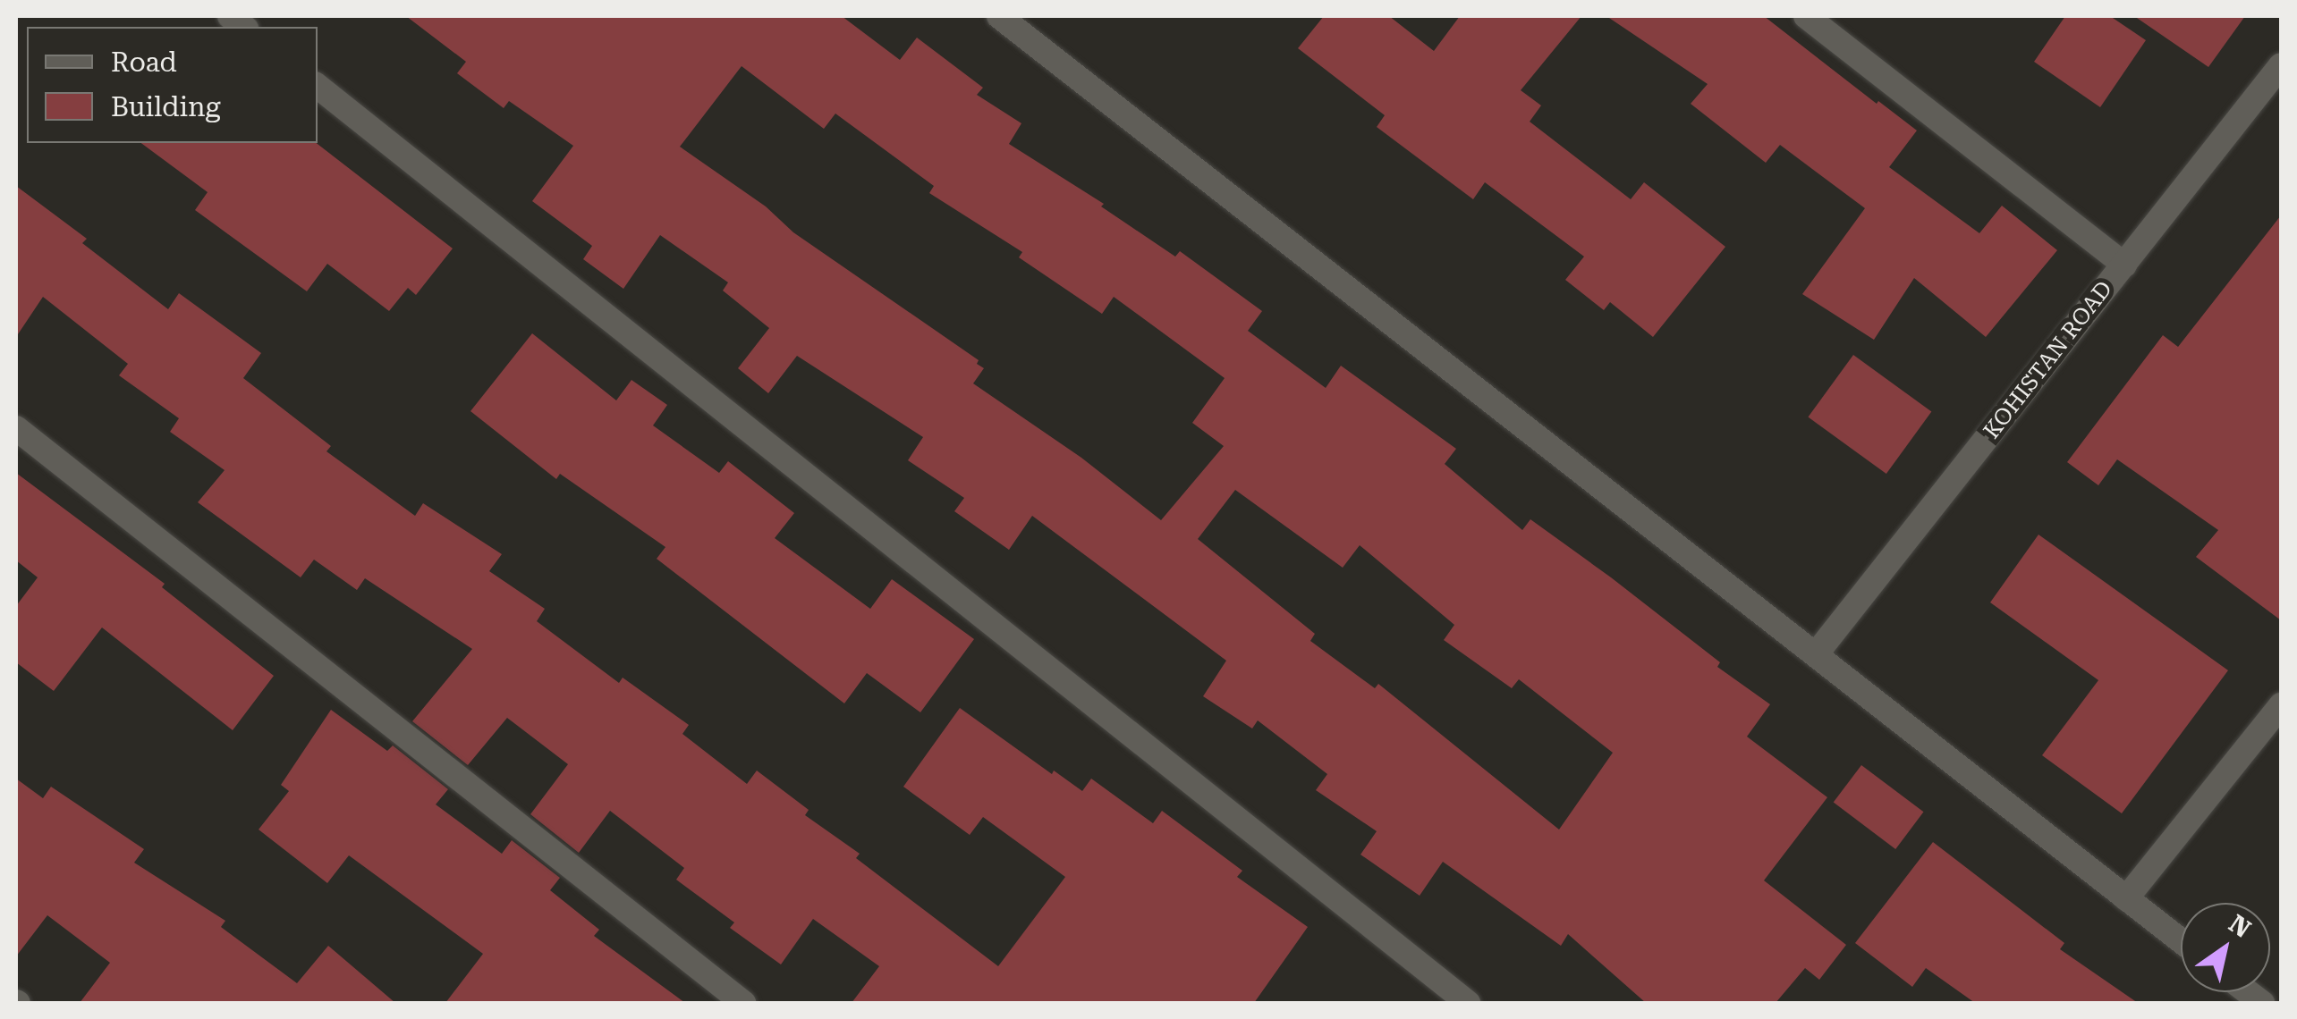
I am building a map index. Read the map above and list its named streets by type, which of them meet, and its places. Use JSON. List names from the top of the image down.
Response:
{
  "streets": {
    "street": ["KOHISTAN ROAD"]
  },
  "legend": ["Road", "Building"],
  "north": "top right"
}
